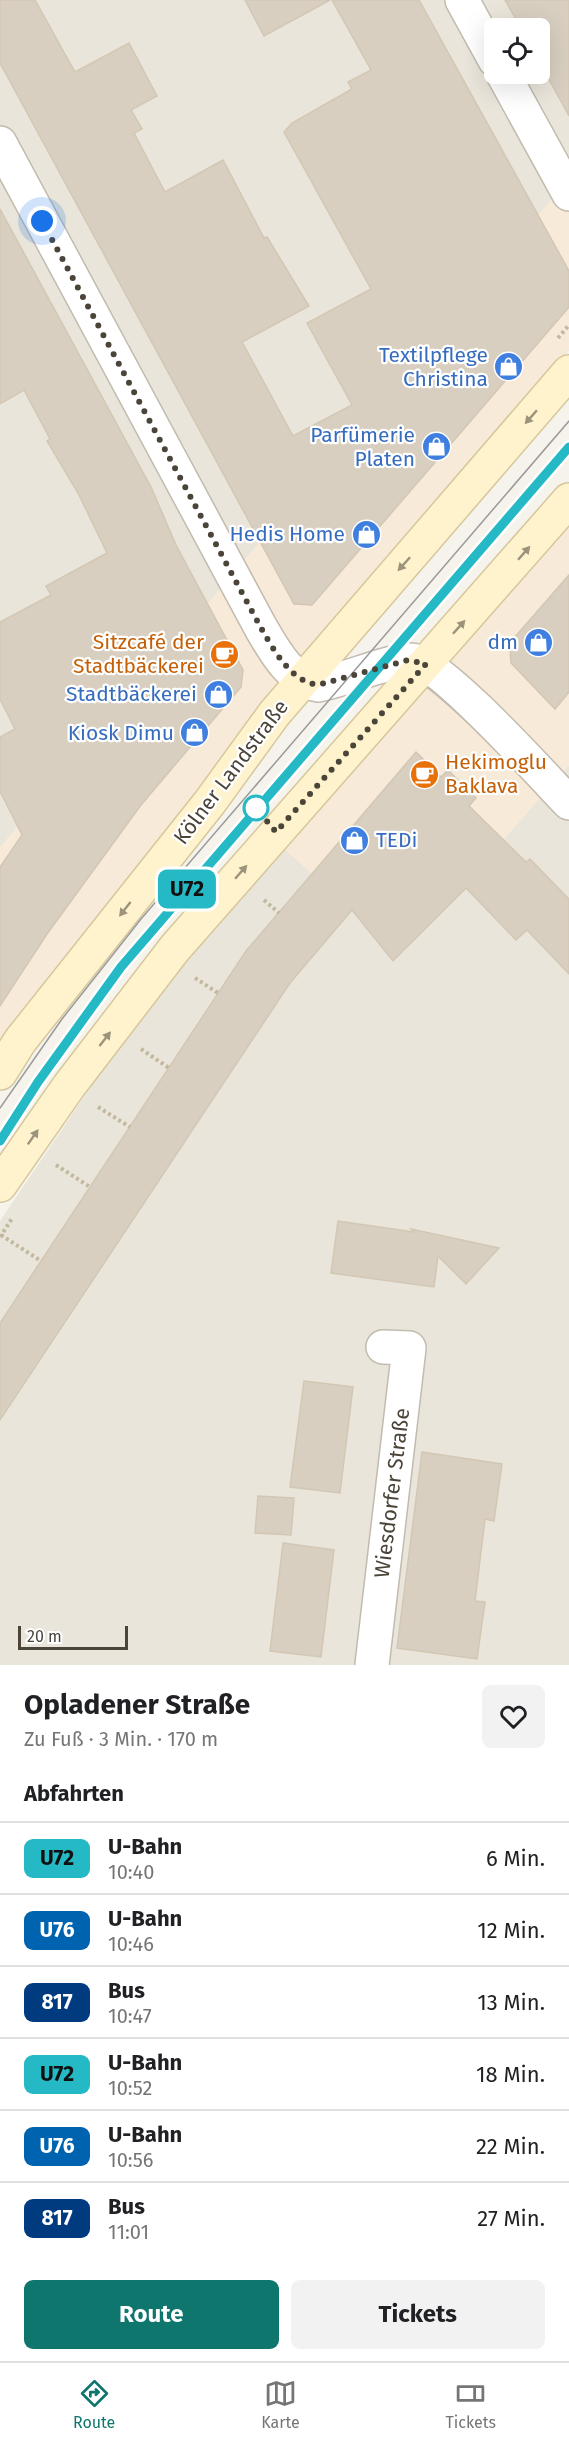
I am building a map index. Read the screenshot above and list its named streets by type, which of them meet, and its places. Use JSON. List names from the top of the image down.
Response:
{
  "streets": {
    "main road": ["Kölner Landstraße"],
    "street": ["Wiesdorfer Straße"]
  },
  "places": {
    "shop": [
      "Textilpflege Christina",
      "Parfümerie Platen",
      "Hedis Home",
      "dm",
      "Stadtbäckerei",
      "Kiosk Dimu",
      "TEDi"
    ],
    "cafe": ["Sitzcafé der Stadtbäckerei", "Hekimoglu Baklava"]
  },
  "lines": ["metro line U72"],
  "scale_bar": "20 m",
  "page": {
    "on_map": "U72",
    "scale": "20 m",
    "heading": [
      ["Opladener Straße", "Zu Fuß · 3 Min. · 170 m"],
      "Abfahrten"
    ],
    "list": [
      {
        "mark": "U72",
        "name": "U-Bahn",
        "note": "10:40",
        "value": "6 Min."
      },
      {
        "mark": "U76",
        "name": "U-Bahn",
        "note": "10:46",
        "value": "12 Min."
      },
      {
        "mark": "817",
        "name": "Bus",
        "note": "10:47",
        "value": "13 Min."
      },
      {
        "mark": "U72",
        "name": "U-Bahn",
        "note": "10:52",
        "value": "18 Min."
      },
      {
        "mark": "U76",
        "name": "U-Bahn",
        "note": "10:56",
        "value": "22 Min."
      },
      {
        "mark": "817",
        "name": "Bus",
        "note": "11:01",
        "value": "27 Min."
      }
    ],
    "buttons": ["Route", "Tickets"],
    "tabs": ["Route", "Karte", "Tickets"]
  }
}
